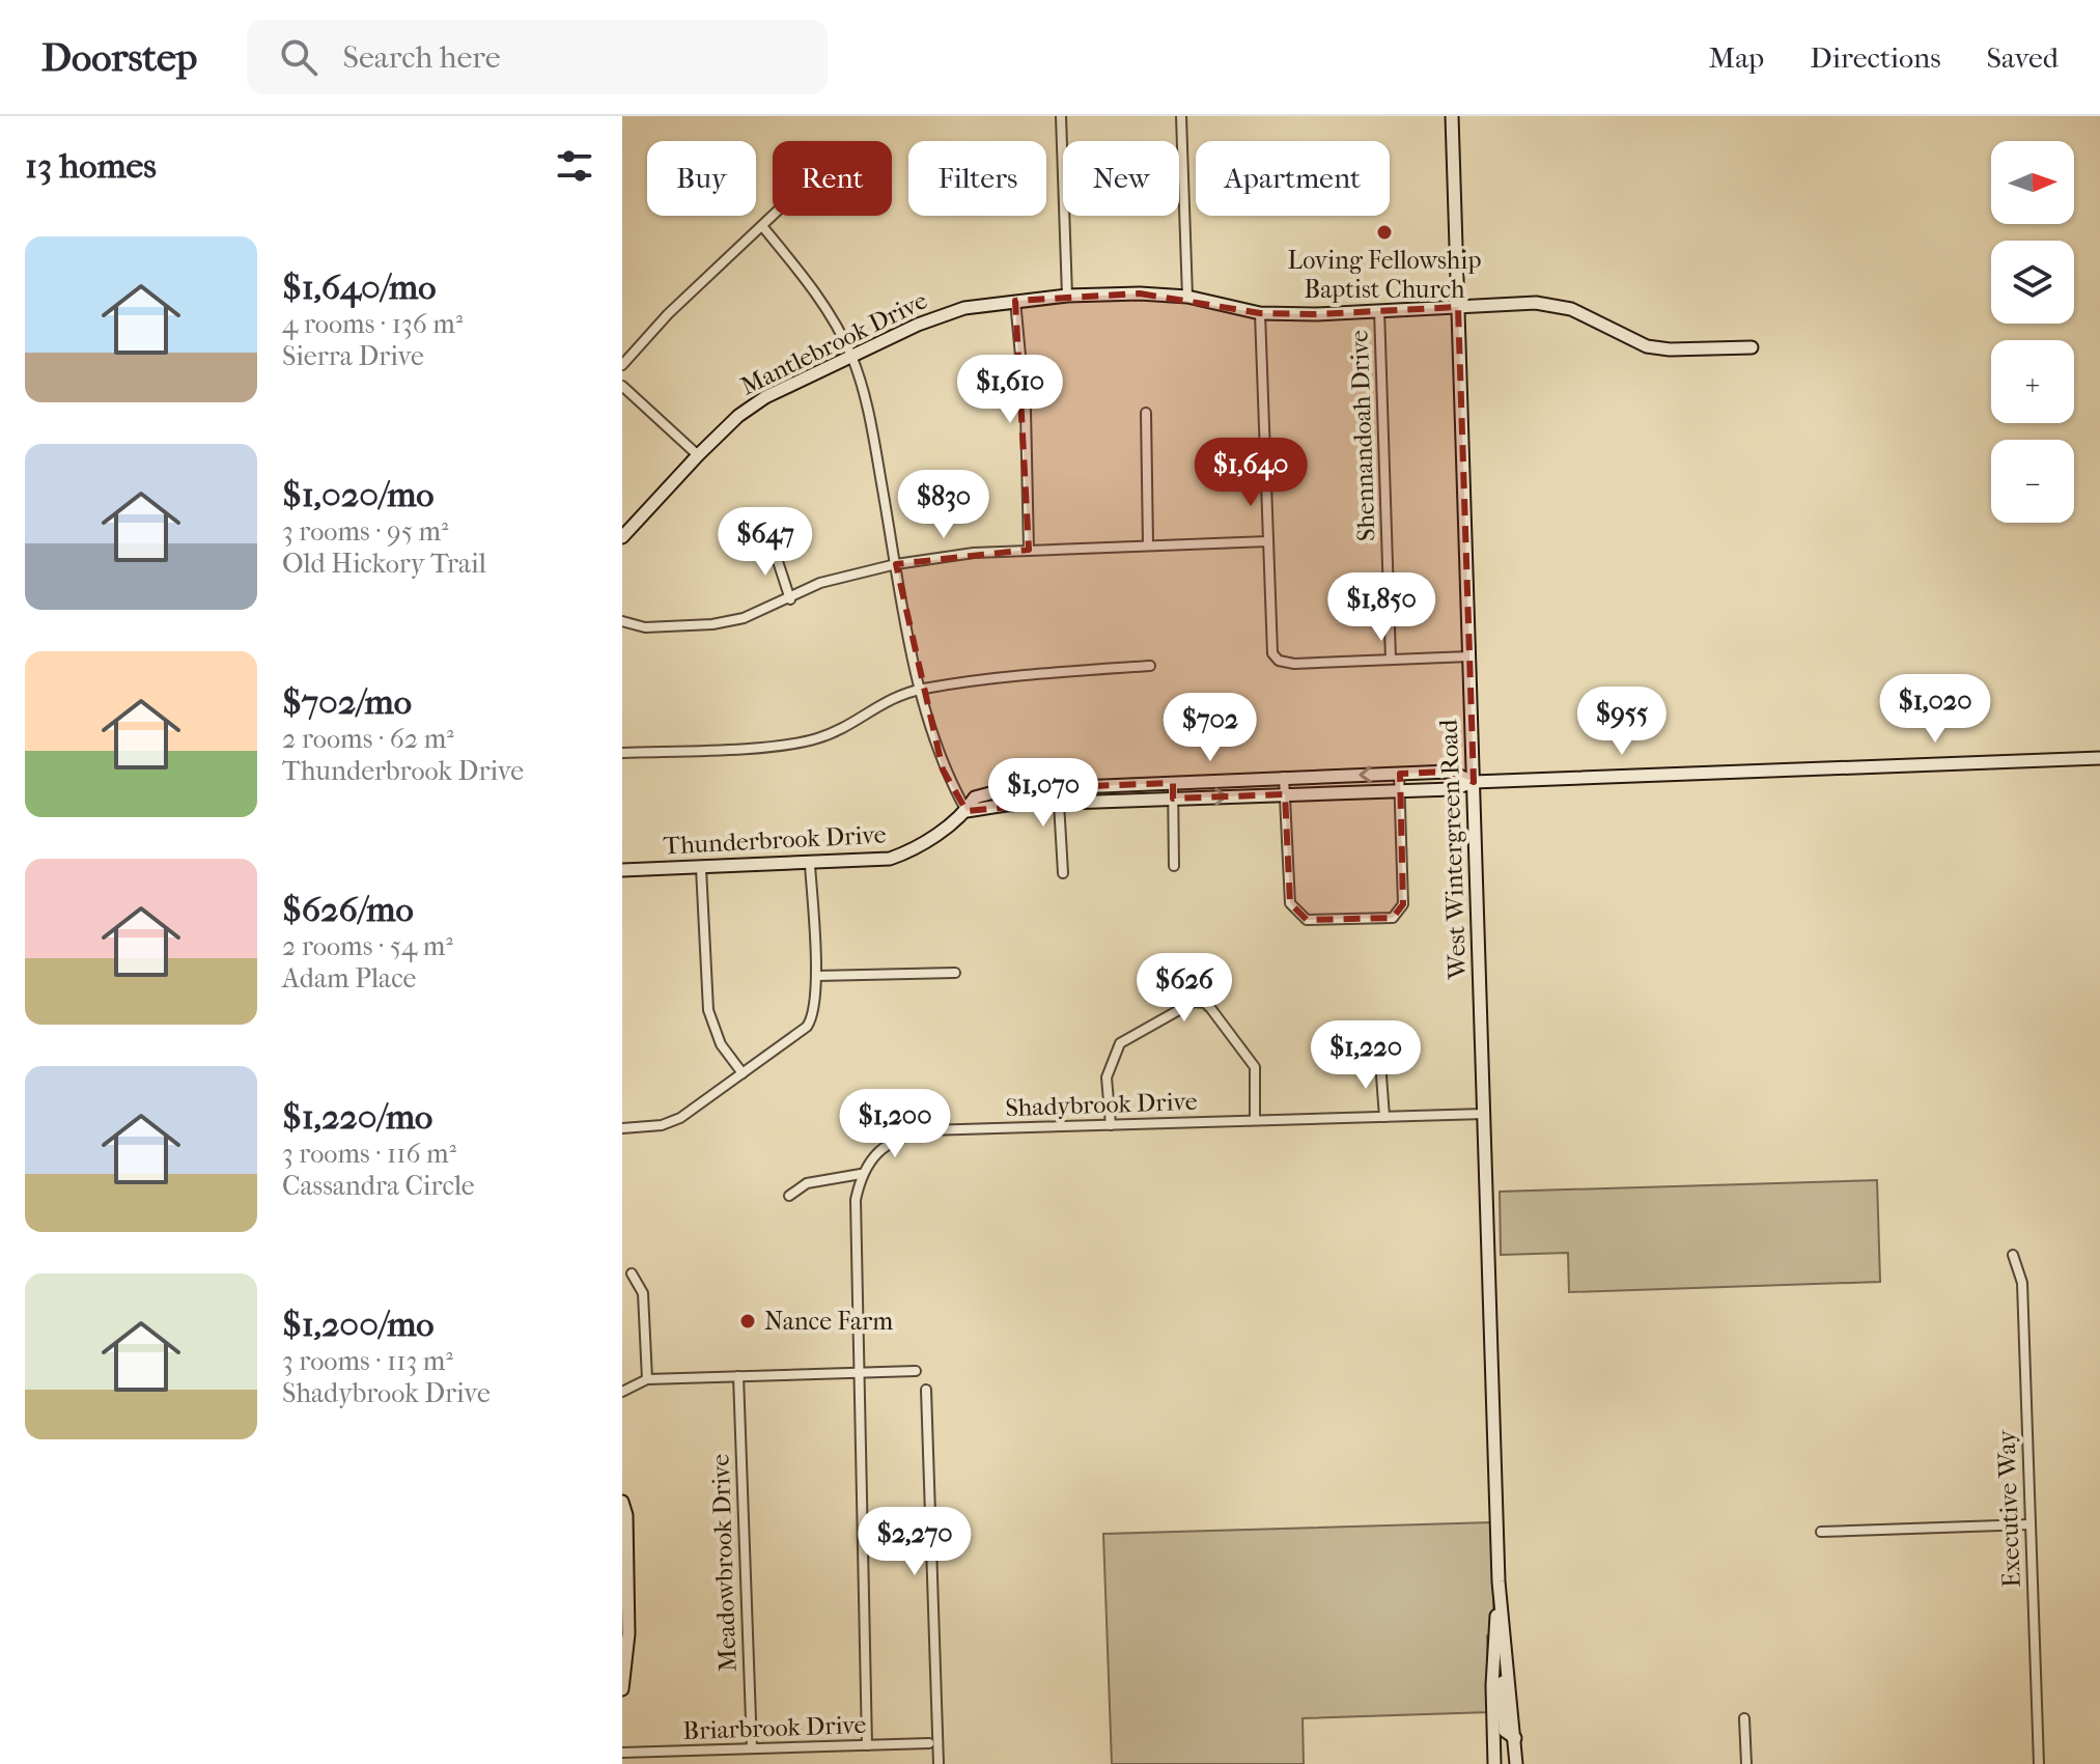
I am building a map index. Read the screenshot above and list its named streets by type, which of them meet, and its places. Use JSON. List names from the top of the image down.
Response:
{
  "streets": {
    "street": [
      "Mantlebrook Drive",
      "Shennandoah Drive",
      "Thunderbrook Drive",
      "West Wintergreen Road",
      "Shadybrook Drive",
      "Executive Way",
      "Meadowbrook Drive",
      "Briarbrook Drive"
    ]
  },
  "crossings": [
    ["Mantlebrook Drive", "Shennandoah Drive"],
    ["Mantlebrook Drive", "West Wintergreen Road"],
    ["Thunderbrook Drive", "West Wintergreen Road"],
    ["West Wintergreen Road", "Shadybrook Drive"],
    ["Meadowbrook Drive", "Briarbrook Drive"]
  ],
  "places": ["Loving Fellowship Baptist Church", "Nance Farm"],
  "north": "right",
  "page": {
    "header": "Doorstep",
    "search": "Search here",
    "nav": ["Map", "Directions", "Saved"],
    "heading": "13 homes",
    "map_buttons": ["+", "−"],
    "chip": [
      "Buy",
      "Rent",
      "Filters",
      "New",
      "Apartment"
    ],
    "list": [
      {
        "name": "$1,640/mo",
        "note": "4 rooms · 136 m² · Sierra Drive"
      },
      {
        "name": "$1,020/mo",
        "note": "3 rooms · 95 m² · Old Hickory Trail"
      },
      {
        "name": "$702/mo",
        "note": "2 rooms · 62 m² · Thunderbrook Drive"
      },
      {
        "name": "$626/mo",
        "note": "2 rooms · 54 m² · Adam Place"
      },
      {
        "name": "$1,220/mo",
        "note": "3 rooms · 116 m² · Cassandra Circle"
      },
      {
        "name": "$1,200/mo",
        "note": "3 rooms · 113 m² · Shadybrook Drive"
      }
    ],
    "price": [
      "$1,610",
      "$1,640",
      "$830",
      "$647",
      "$1,850",
      "$1,020",
      "$955",
      "$702",
      "$1,070",
      "$626",
      "$1,220",
      "$1,200",
      "$2,270"
    ]
  }
}
